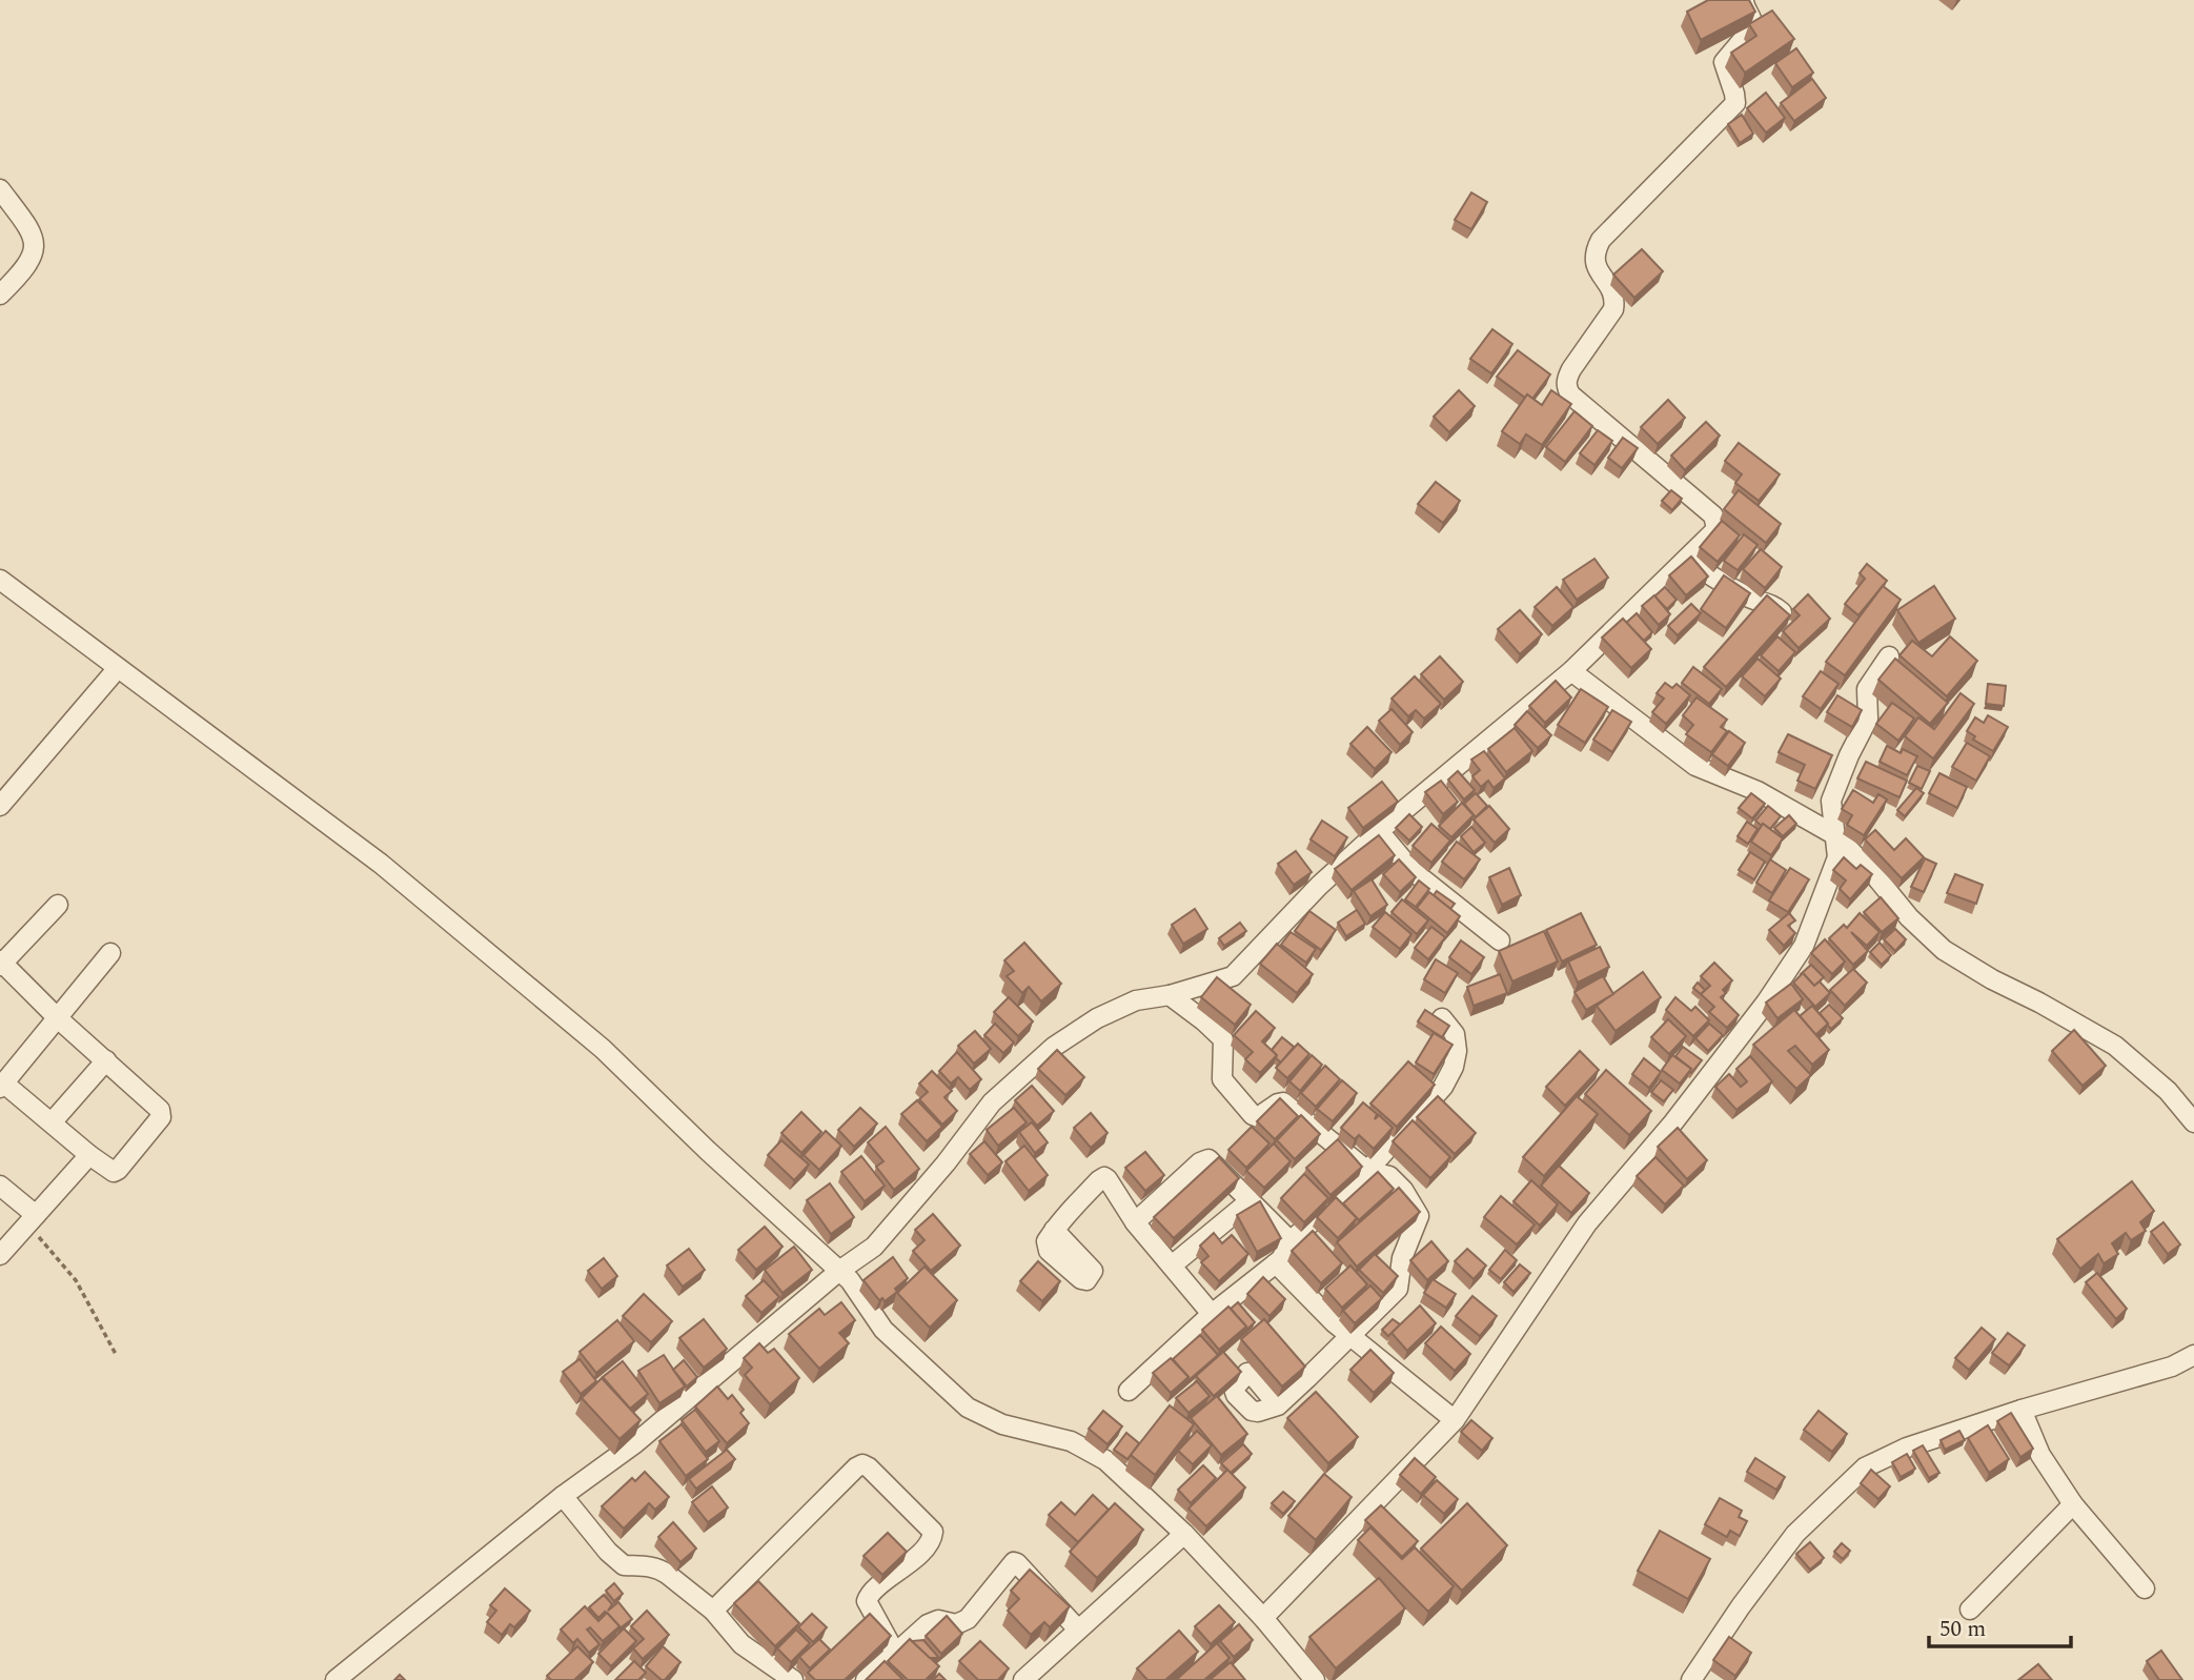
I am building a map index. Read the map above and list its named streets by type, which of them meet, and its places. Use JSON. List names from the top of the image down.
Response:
{
  "scale_bar": "50 m"
}
